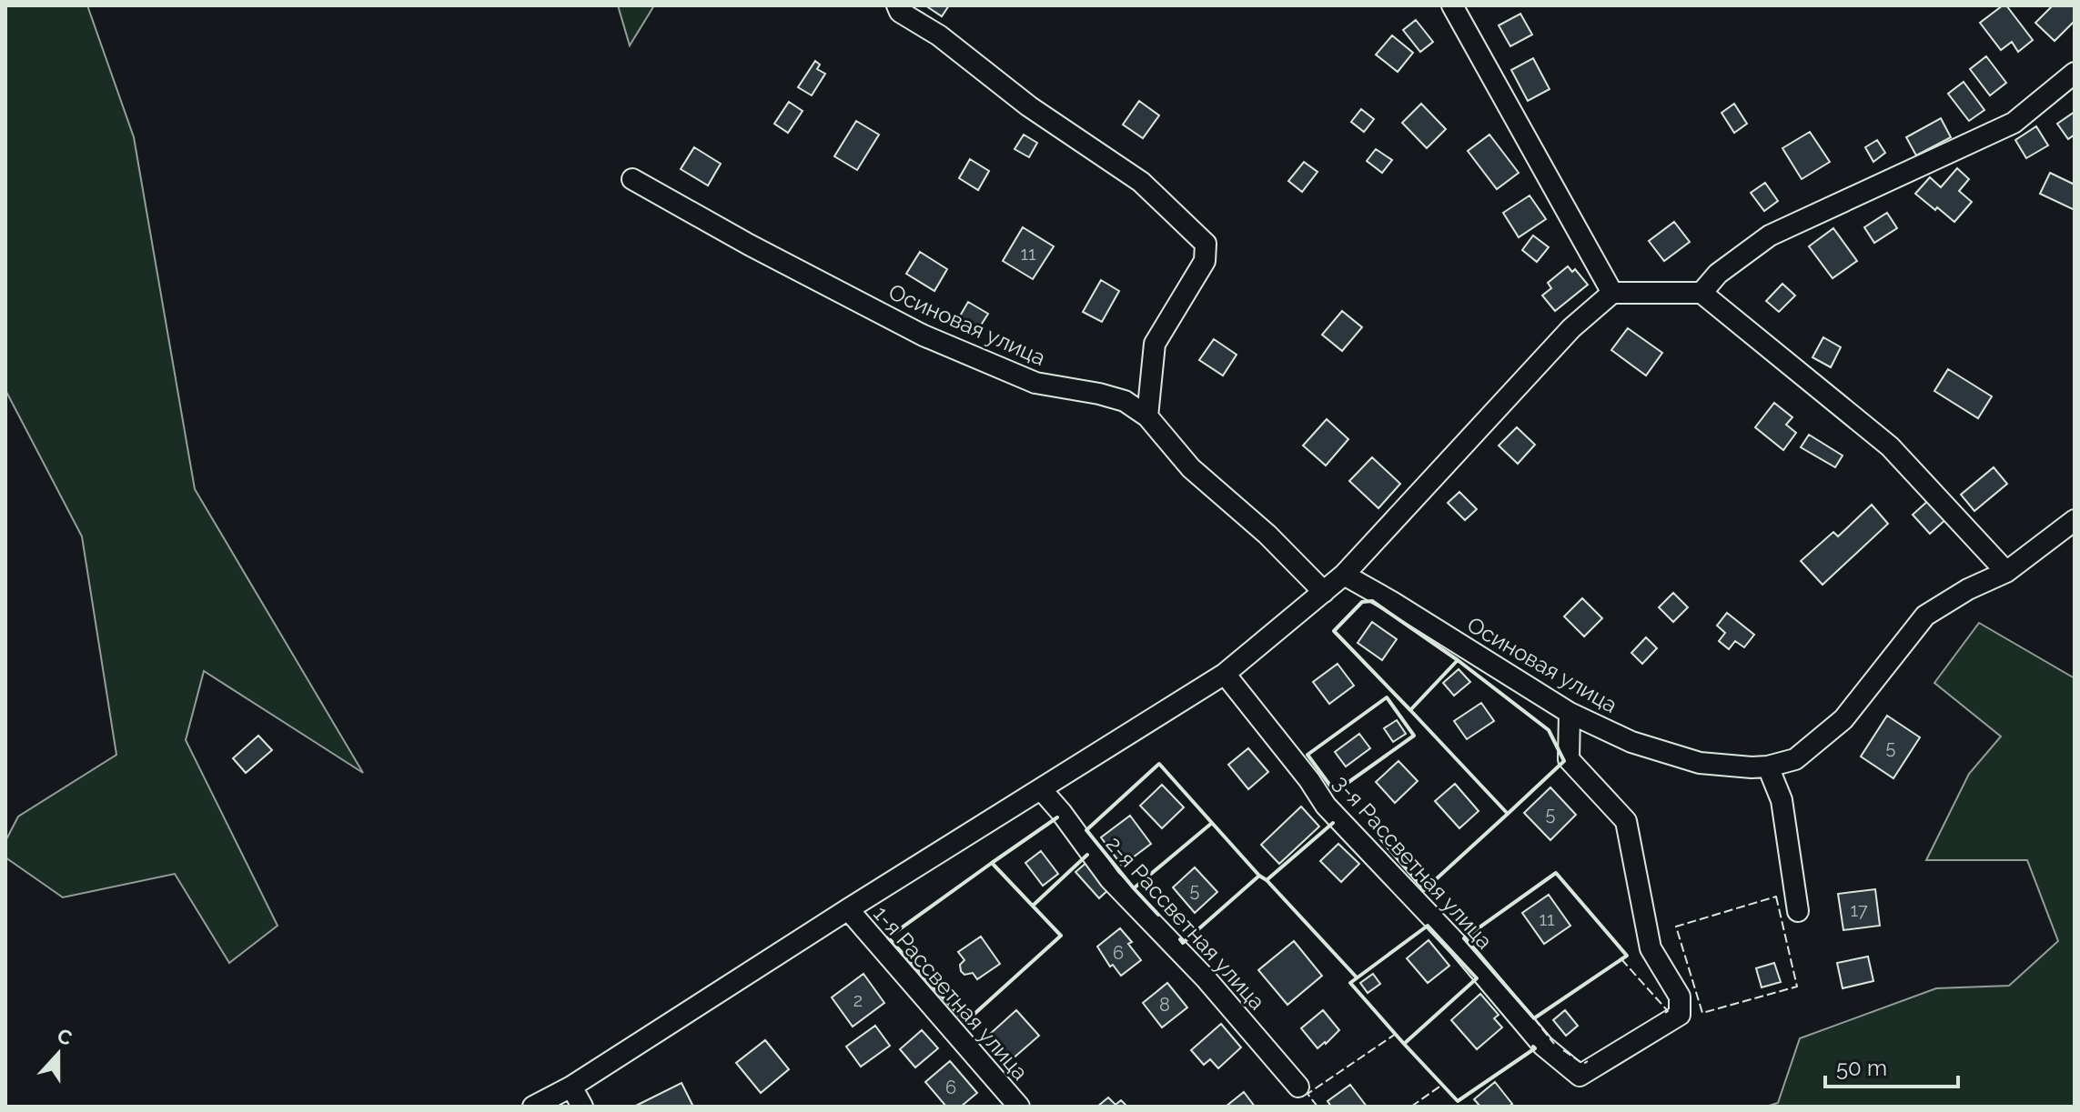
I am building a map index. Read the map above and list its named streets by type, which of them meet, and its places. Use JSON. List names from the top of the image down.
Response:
{
  "streets": {
    "street": [
      "Осиновая улица",
      "3-я Рассветная улица",
      "2-я Рассветная улица",
      "1-я Рассветная улица"
    ]
  },
  "crossings": [
    ["Осиновая улица", "3-я Рассветная улица"]
  ],
  "house_numbers": [
    "11",
    "5",
    "5",
    "5",
    "17",
    "11",
    "6",
    "2",
    "8",
    "6"
  ],
  "scale_bar": "50 m",
  "north": "top"
}
